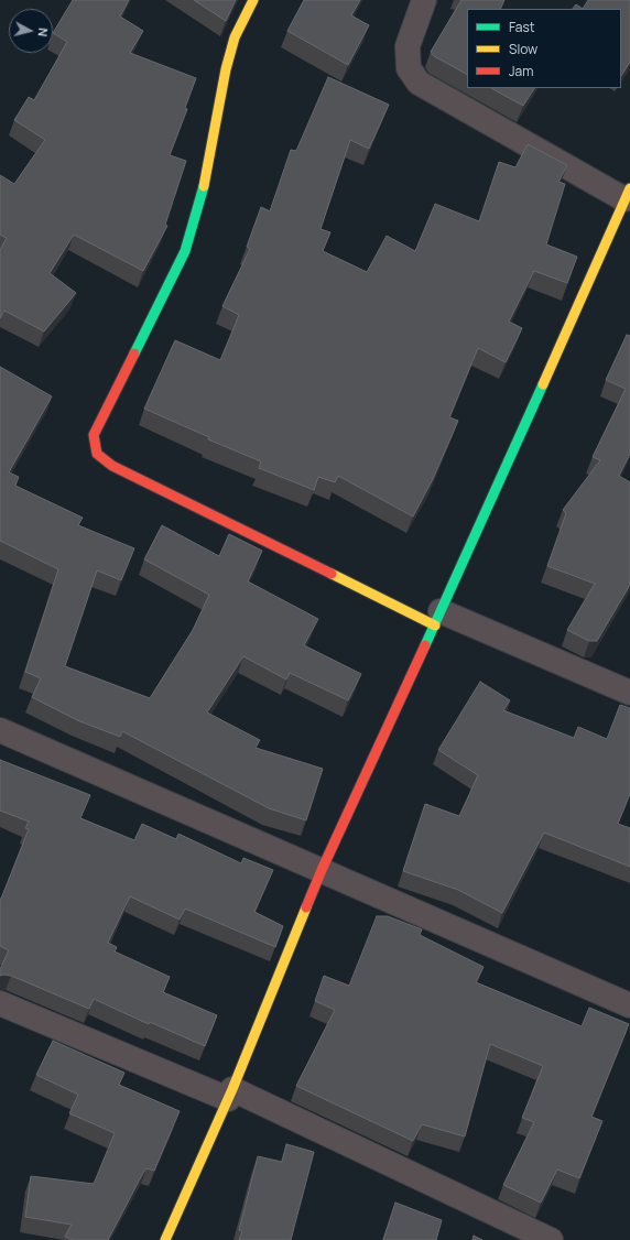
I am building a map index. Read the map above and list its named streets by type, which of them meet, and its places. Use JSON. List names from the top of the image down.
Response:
{
  "legend": ["Fast", "Slow", "Jam"],
  "north": "right"
}
